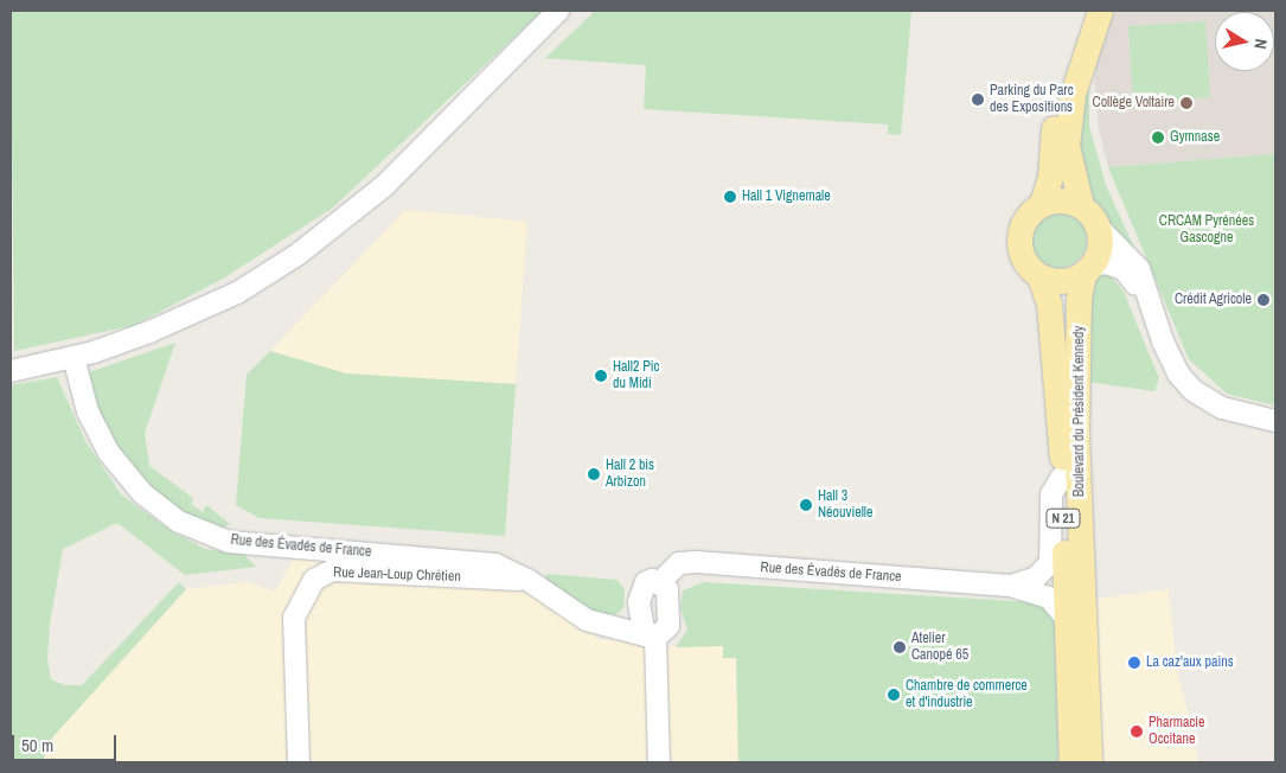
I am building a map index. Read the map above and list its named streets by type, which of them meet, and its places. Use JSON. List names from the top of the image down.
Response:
{
  "streets": {
    "main road": ["Boulevard du Président Kennedy", "N 21"],
    "street": ["Rue des Évadés de France", "Rue Jean-Loup Chrétien"]
  },
  "crossings": [
    ["Boulevard du Président Kennedy", "Rue des Évadés de France"],
    ["Rue des Évadés de France", "Rue Jean-Loup Chrétien"]
  ],
  "parks": ["CRCAM Pyrénées Gascogne"],
  "places": [
    "Parking du Parc des Expositions",
    "Collège Voltaire",
    "Gymnase",
    "Hall 1 Vignemale",
    "Crédit Agricole",
    "Hall2 Pic du Midi",
    "Hall 2 bis Arbizon",
    "Hall 3 Néouvielle",
    "Atelier Canopé 65",
    "La caz'aux pains",
    "Chambre de commerce et d'industrie",
    "Pharmacie Occitane"
  ],
  "scale_bar": "50 m",
  "north": "right"
}
